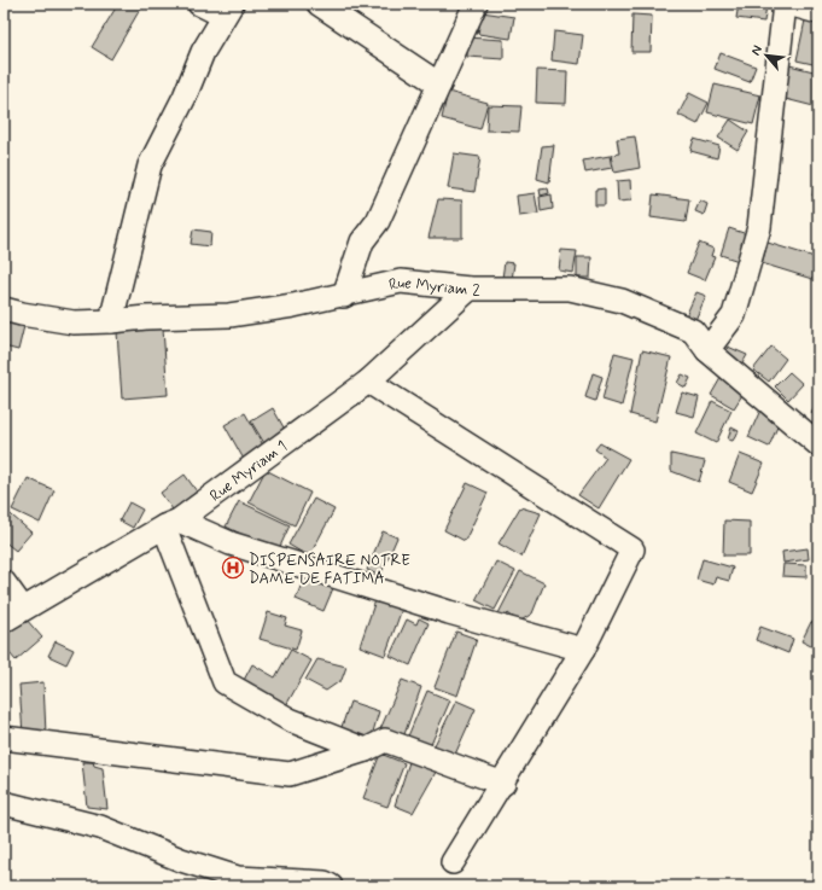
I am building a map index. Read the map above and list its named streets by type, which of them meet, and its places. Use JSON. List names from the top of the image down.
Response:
{
  "streets": {
    "street": ["Rue Myriam 2", "Rue Myriam 1"]
  },
  "crossings": [
    ["Rue Myriam 2", "Rue Myriam 1"]
  ],
  "places": {
    "hospital": ["DISPENSAIRE NOTRE DAME DE FATIMA"]
  },
  "north": "top left"
}
